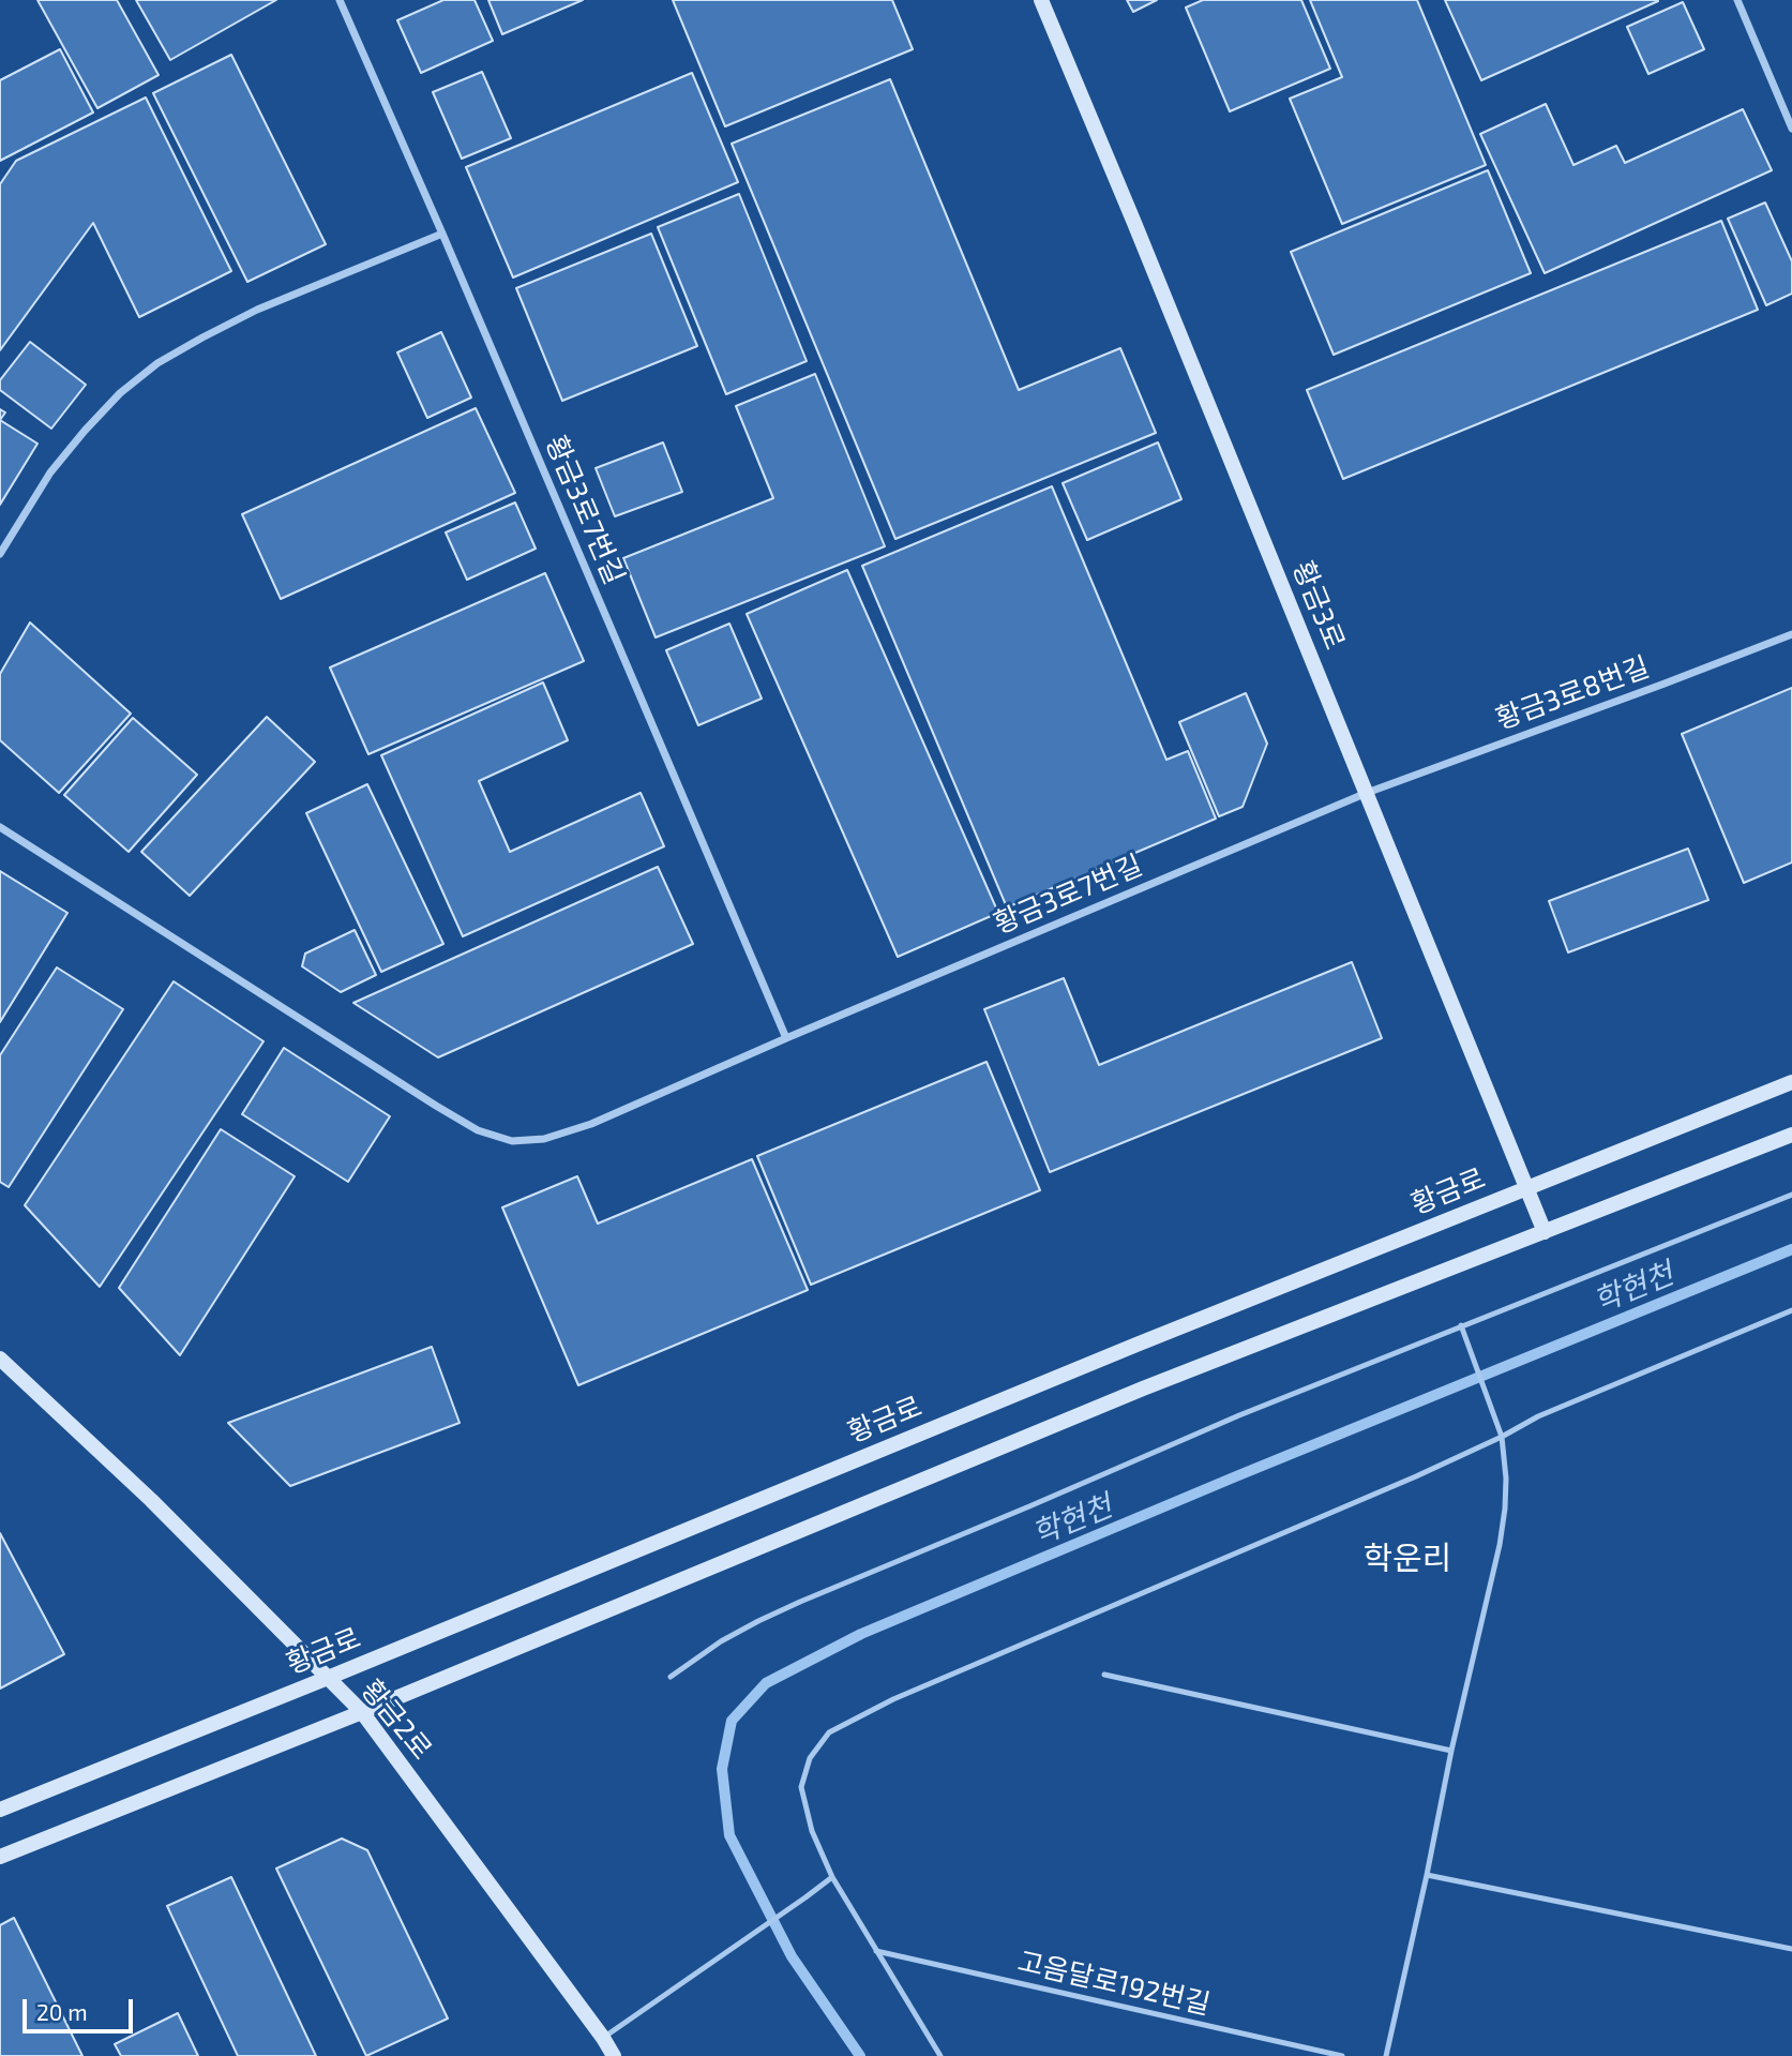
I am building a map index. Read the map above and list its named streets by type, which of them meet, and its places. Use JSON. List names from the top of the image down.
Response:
{
  "streets": {
    "street": [
      "황금3로7번길",
      "황금3로",
      "황금3로8번길",
      "황금로",
      "황금2로"
    ],
    "lane": ["고음달로192번길"]
  },
  "crossings": [
    ["황금3로7번길", "황금3로"],
    ["황금3로7번길", "황금3로8번길"],
    ["황금3로", "황금3로8번길"],
    ["황금3로", "황금로"],
    ["황금로", "황금2로"]
  ],
  "districts": ["학운리"],
  "water": ["학현천"],
  "scale_bar": "20 m"
}
